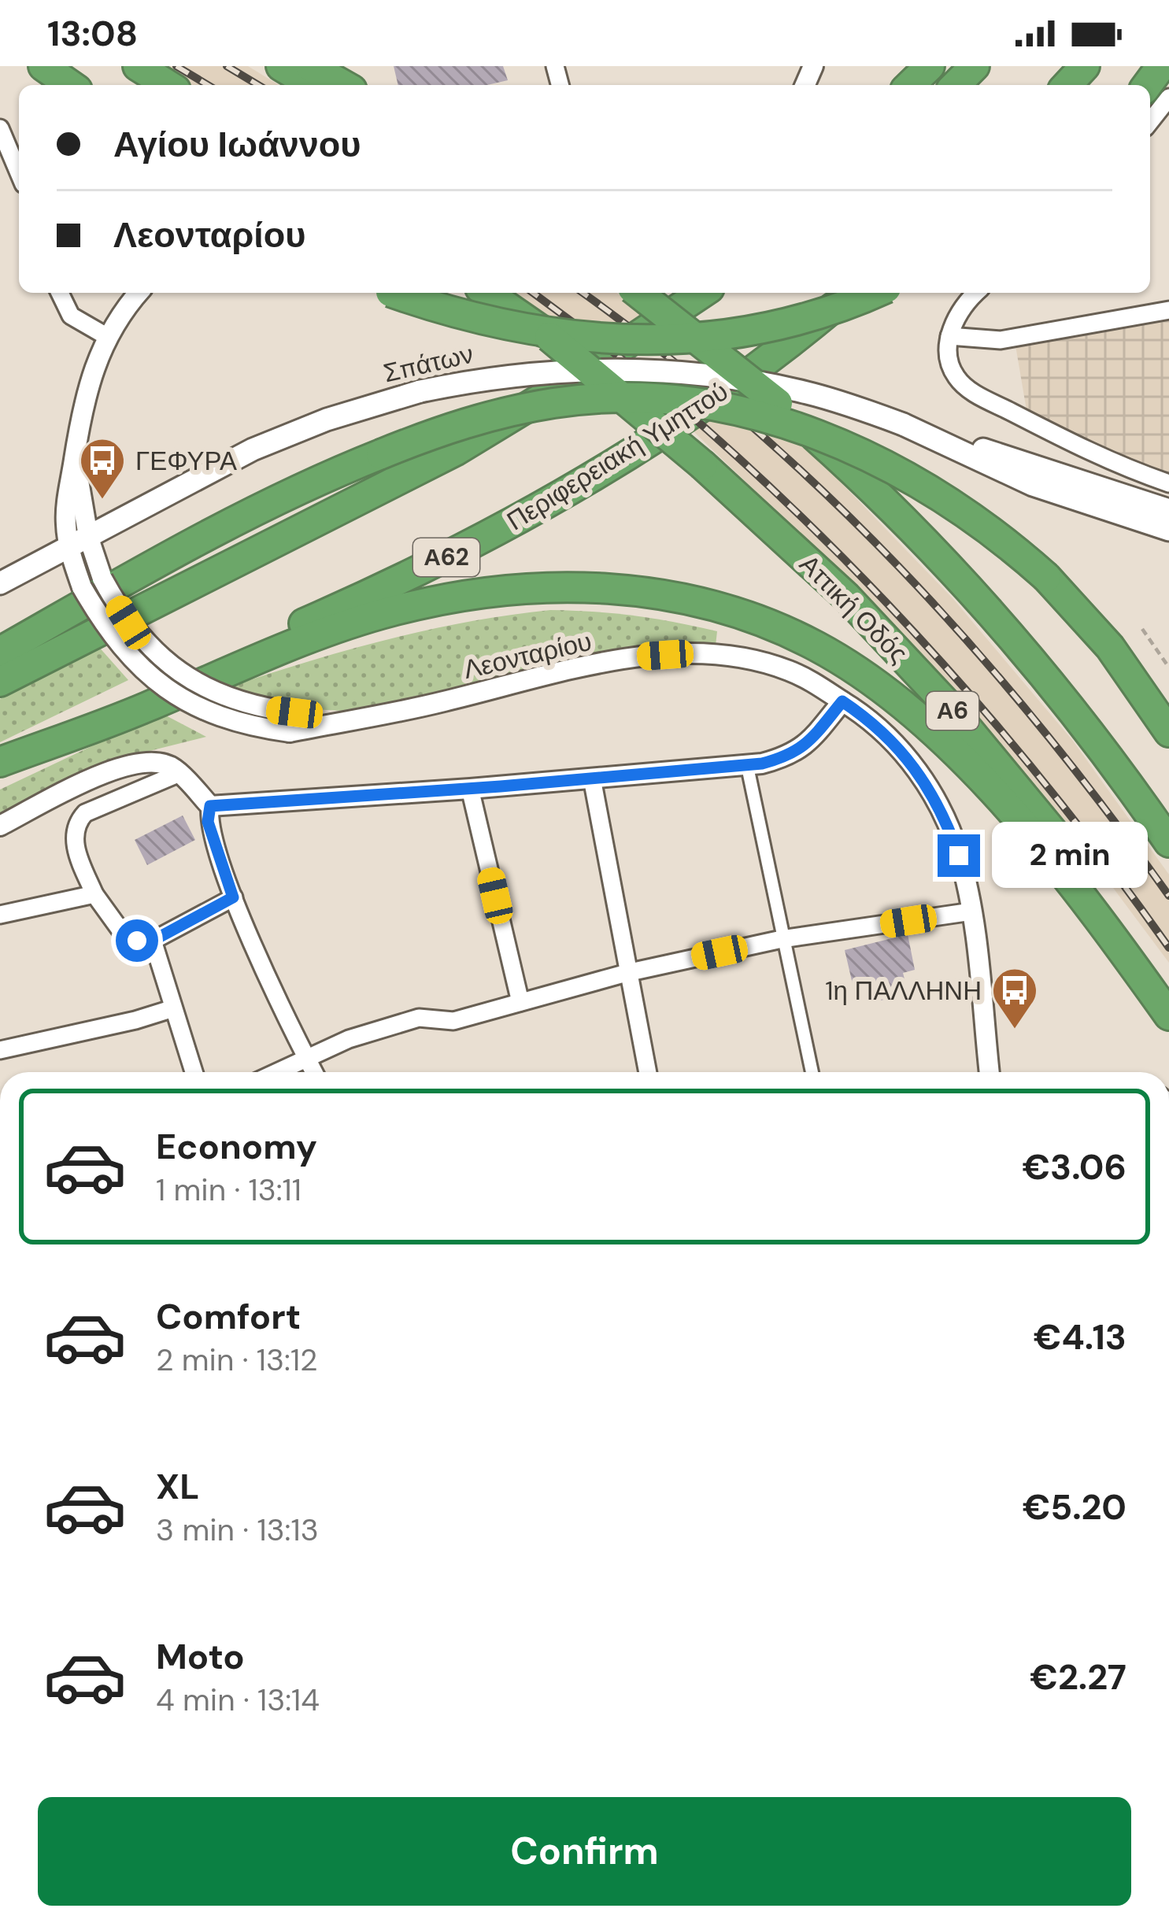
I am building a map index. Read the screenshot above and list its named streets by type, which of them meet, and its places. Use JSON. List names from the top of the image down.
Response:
{
  "streets": {
    "highway": [
      "Περιφερειακή Υμηττού",
      "Α62",
      "Αττική Οδός",
      "Α6"
    ],
    "main road": ["Σπάτων"],
    "street": ["Λεονταρίου"]
  },
  "crossings": [
    ["Σπάτων", "Λεονταρίου"]
  ],
  "places": {
    "bus stop": ["ΓΕΦΥΡΑ", "1η ΠΑΛΛΗΝΗ"]
  },
  "page": {
    "status": "13:08",
    "banner": ["Αγίου Ιωάννου", "Λεονταρίου"],
    "bubble": "2 min",
    "list": [
      {
        "name": "Economy",
        "note": "1 min · 13:11",
        "value": "€3.06"
      },
      {
        "name": "Comfort",
        "note": "2 min · 13:12",
        "value": "€4.13"
      },
      {
        "name": "XL",
        "note": "3 min · 13:13",
        "value": "€5.20"
      },
      {
        "name": "Moto",
        "note": "4 min · 13:14",
        "value": "€2.27"
      }
    ],
    "buttons": "Confirm"
  }
}
